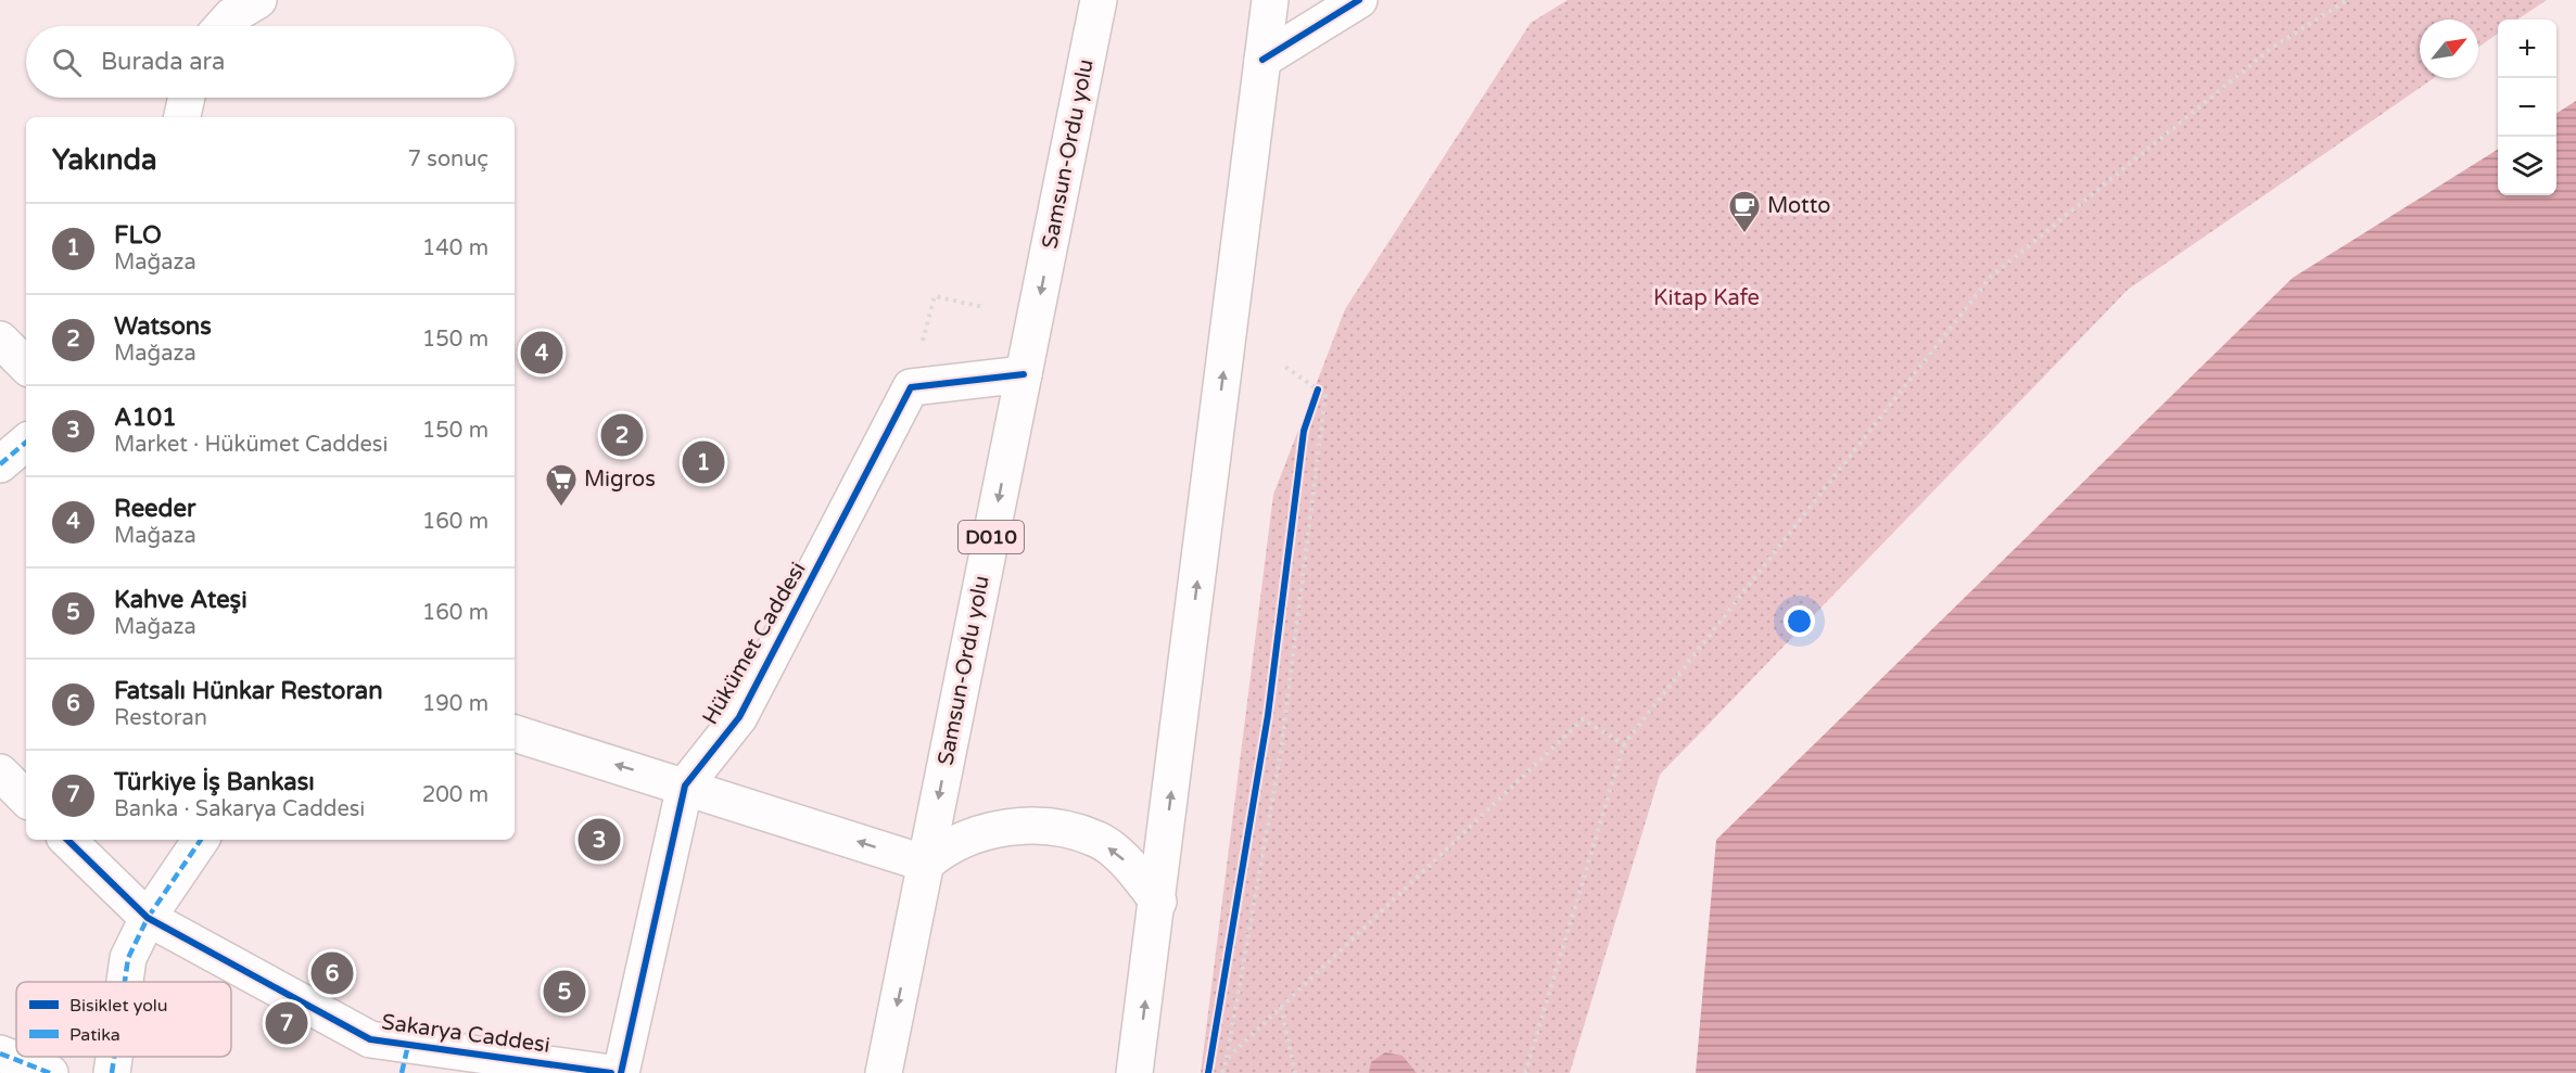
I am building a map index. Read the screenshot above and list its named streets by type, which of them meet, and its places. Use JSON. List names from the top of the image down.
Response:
{
  "streets": {
    "main road": [
      "Samsun-Ordu yolu",
      "D010",
      "Hükümet Caddesi",
      "Sakarya Caddesi"
    ]
  },
  "parks": ["Kitap Kafe"],
  "places": {
    "cafe": ["Motto"],
    "supermarket": ["Migros"]
  },
  "legend": ["Bisiklet yolu", "Patika"],
  "north": "top right",
  "page": {
    "map_buttons": ["+", "−"],
    "search": "Burada ara",
    "heading": ["Yakında", "7 sonuç"],
    "list": [
      {
        "mark": "1",
        "name": "FLO",
        "note": "Mağaza",
        "value": "140 m"
      },
      {
        "mark": "2",
        "name": "Watsons",
        "note": "Mağaza",
        "value": "150 m"
      },
      {
        "mark": "3",
        "name": "A101",
        "note": "Market · Hükümet Caddesi",
        "value": "150 m"
      },
      {
        "mark": "4",
        "name": "Reeder",
        "note": "Mağaza",
        "value": "160 m"
      },
      {
        "mark": "5",
        "name": "Kahve Ateşi",
        "note": "Mağaza",
        "value": "160 m"
      },
      {
        "mark": "6",
        "name": "Fatsalı Hünkar Restoran",
        "note": "Restoran",
        "value": "190 m"
      },
      {
        "mark": "7",
        "name": "Türkiye İş Bankası",
        "note": "Banka · Sakarya Caddesi",
        "value": "200 m"
      }
    ],
    "pins": [
      "4",
      "2",
      "1",
      "3",
      "6",
      "5",
      "7"
    ]
  }
}
